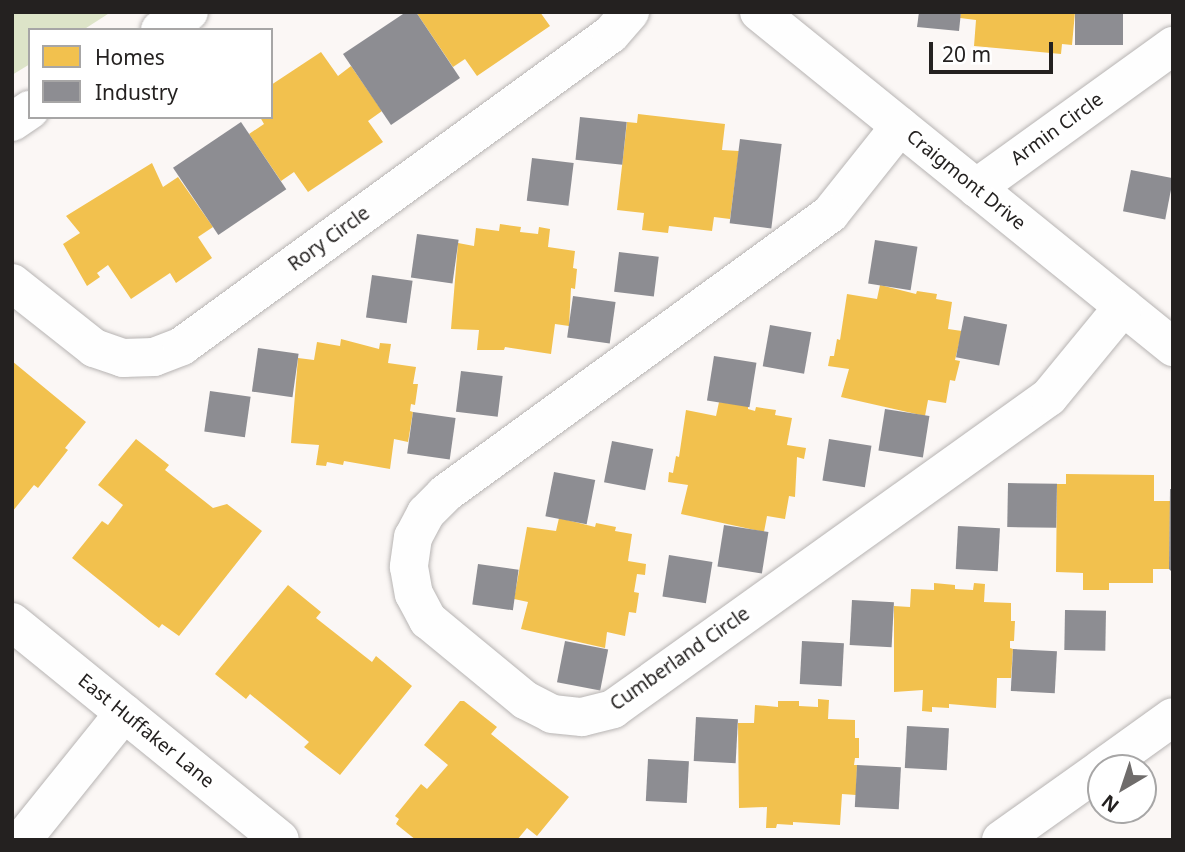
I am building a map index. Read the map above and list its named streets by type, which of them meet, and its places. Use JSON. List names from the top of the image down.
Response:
{
  "streets": {
    "street": [
      "Armin Circle",
      "Craigmont Drive",
      "Rory Circle",
      "Cumberland Circle",
      "East Huffaker Lane"
    ]
  },
  "crossings": [
    ["Armin Circle", "Craigmont Drive"],
    ["Craigmont Drive", "Cumberland Circle"]
  ],
  "legend": ["Homes", "Industry"],
  "scale_bar": "20 m",
  "north": "bottom left"
}
